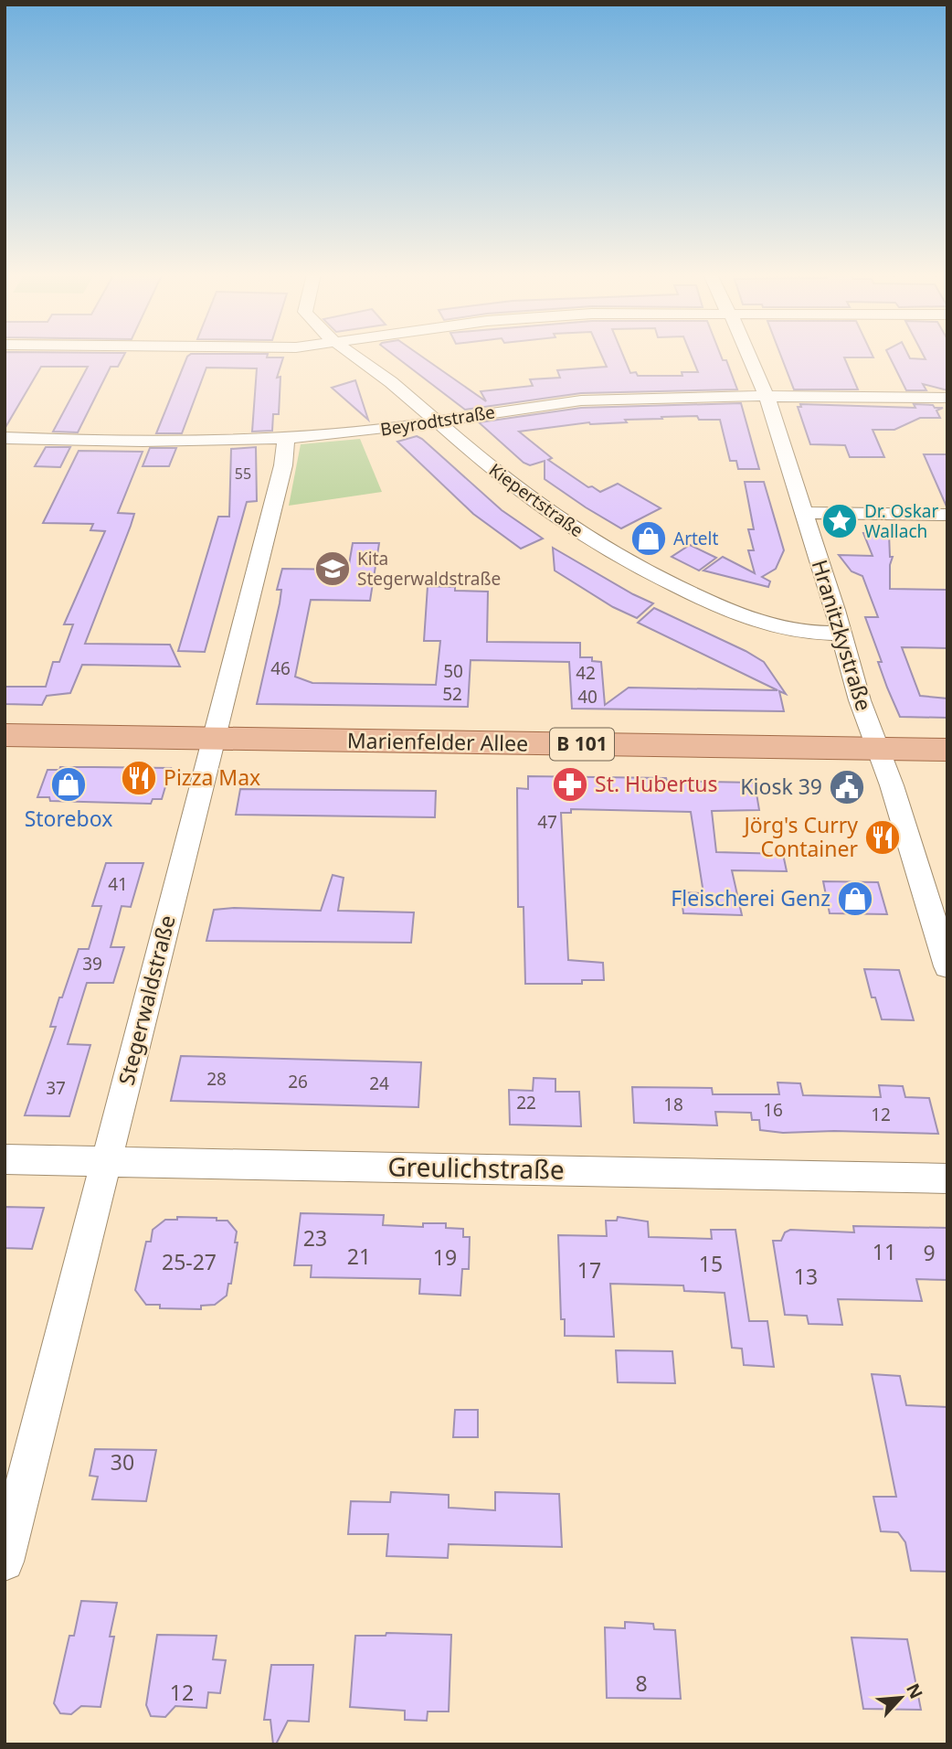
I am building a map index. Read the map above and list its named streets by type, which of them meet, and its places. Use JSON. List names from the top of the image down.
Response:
{
  "streets": {
    "main road": ["Marienfelder Allee", "B 101"],
    "street": [
      "Beyrodtstraße",
      "Kiepertstraße",
      "Hranitzkystraße",
      "Stegerwaldstraße",
      "Greulichstraße"
    ]
  },
  "crossings": [
    ["Beyrodtstraße", "Kiepertstraße"],
    ["Beyrodtstraße", "Hranitzkystraße"],
    ["Beyrodtstraße", "Stegerwaldstraße"],
    ["Kiepertstraße", "Hranitzkystraße"],
    ["Hranitzkystraße", "Marienfelder Allee"],
    ["Marienfelder Allee", "Stegerwaldstraße"],
    ["Stegerwaldstraße", "Greulichstraße"]
  ],
  "places": {
    "place": ["Dr. Oskar Wallach"],
    "shop": ["Artelt", "Storebox", "Fleischerei Genz"],
    "school or university": ["Kita Stegerwaldstraße"],
    "restaurant": ["Pizza Max", "Jörg's Curry Container"],
    "pharmacy": ["St. Hubertus"],
    "public building": ["Kiosk 39"]
  },
  "house_numbers": [
    "55",
    "46",
    "50",
    "42",
    "52",
    "40",
    "47",
    "41",
    "39",
    "28",
    "26",
    "24",
    "37",
    "22",
    "18",
    "16",
    "12",
    "23",
    "11",
    "9",
    "21",
    "19",
    "25-27",
    "15",
    "17",
    "13",
    "30",
    "8",
    "12"
  ],
  "north": "top right"
}
